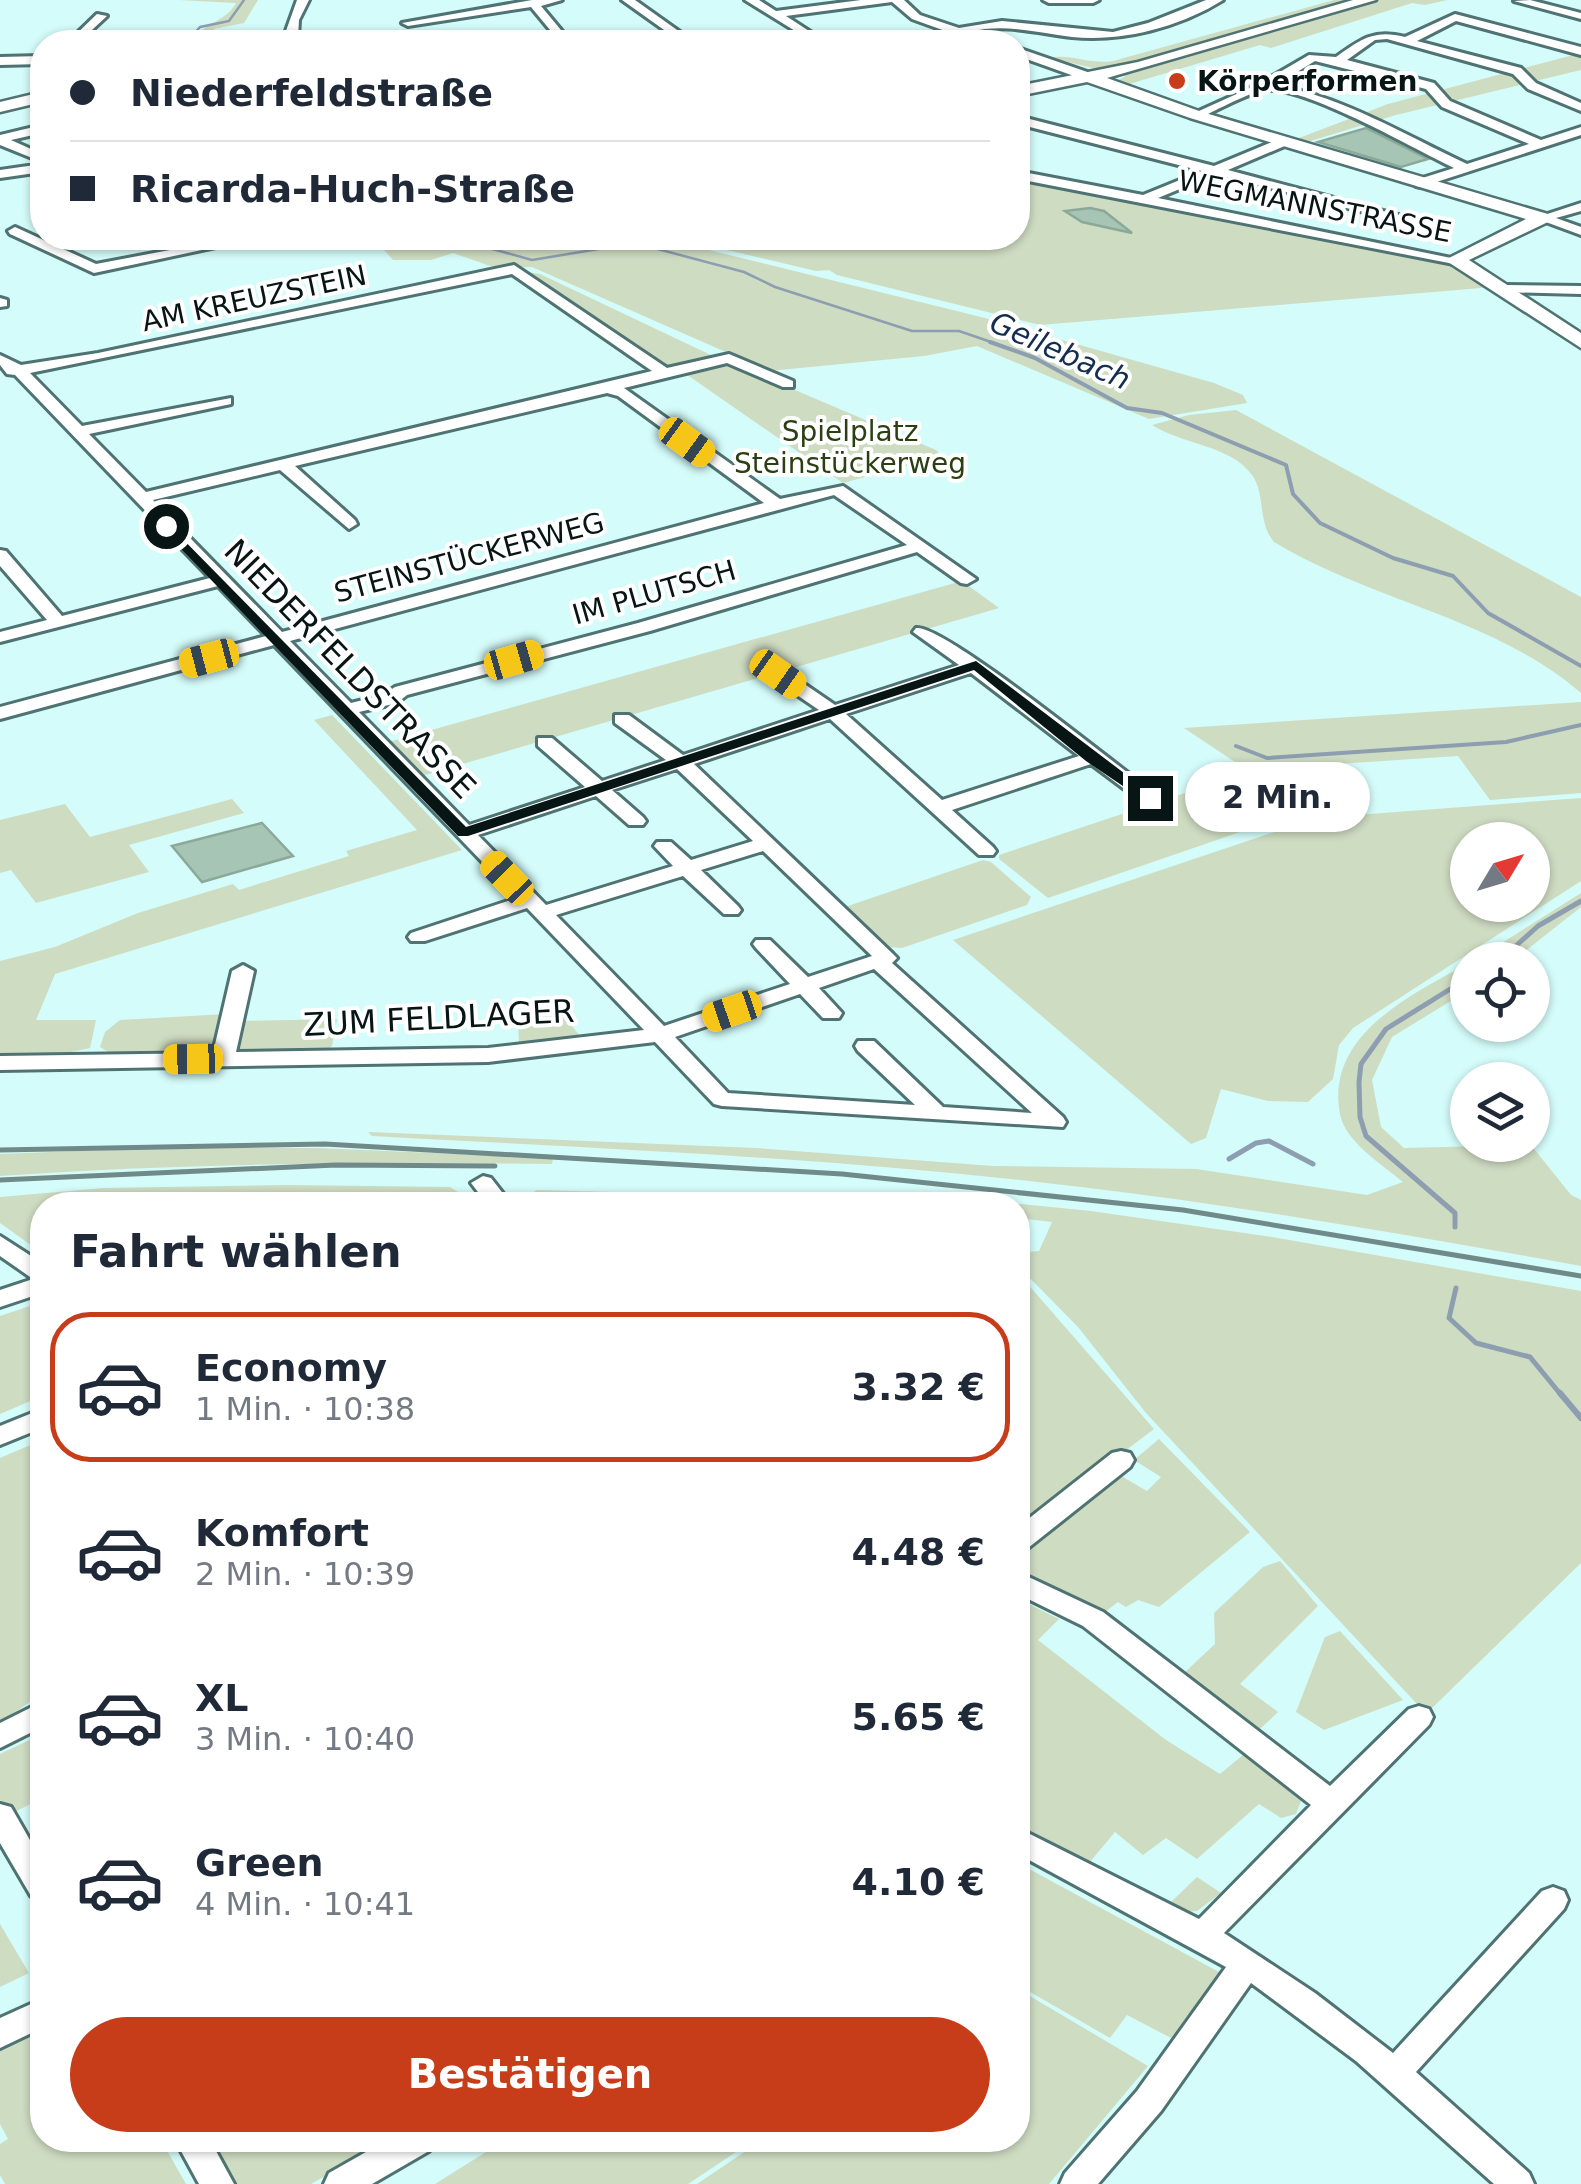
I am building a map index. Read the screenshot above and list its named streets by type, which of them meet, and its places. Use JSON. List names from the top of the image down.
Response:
{
  "streets": {
    "street": [
      "WEGMANNSTRASSE",
      "AM KREUZSTEIN",
      "STEINSTÜCKERWEG",
      "IM PLUTSCH",
      "NIEDERFELDSTRASSE",
      "ZUM FELDLAGER"
    ]
  },
  "crossings": [
    ["AM KREUZSTEIN", "NIEDERFELDSTRASSE"],
    ["STEINSTÜCKERWEG", "IM PLUTSCH"],
    ["STEINSTÜCKERWEG", "NIEDERFELDSTRASSE"],
    ["IM PLUTSCH", "NIEDERFELDSTRASSE"],
    ["NIEDERFELDSTRASSE", "ZUM FELDLAGER"]
  ],
  "water": ["Geilebach"],
  "parks": ["Spielplatz Steinstückerweg"],
  "places": ["Körperformen"],
  "north": "top right",
  "page": {
    "banner": ["Niederfeldstraße", "Ricarda-Huch-Straße"],
    "bubble": "2 Min.",
    "heading": "Fahrt wählen",
    "list": [
      {
        "name": "Economy",
        "note": "1 Min. · 10:38",
        "value": "3.32 €"
      },
      {
        "name": "Komfort",
        "note": "2 Min. · 10:39",
        "value": "4.48 €"
      },
      {
        "name": "XL",
        "note": "3 Min. · 10:40",
        "value": "5.65 €"
      },
      {
        "name": "Green",
        "note": "4 Min. · 10:41",
        "value": "4.10 €"
      }
    ],
    "buttons": "Bestätigen"
  }
}
